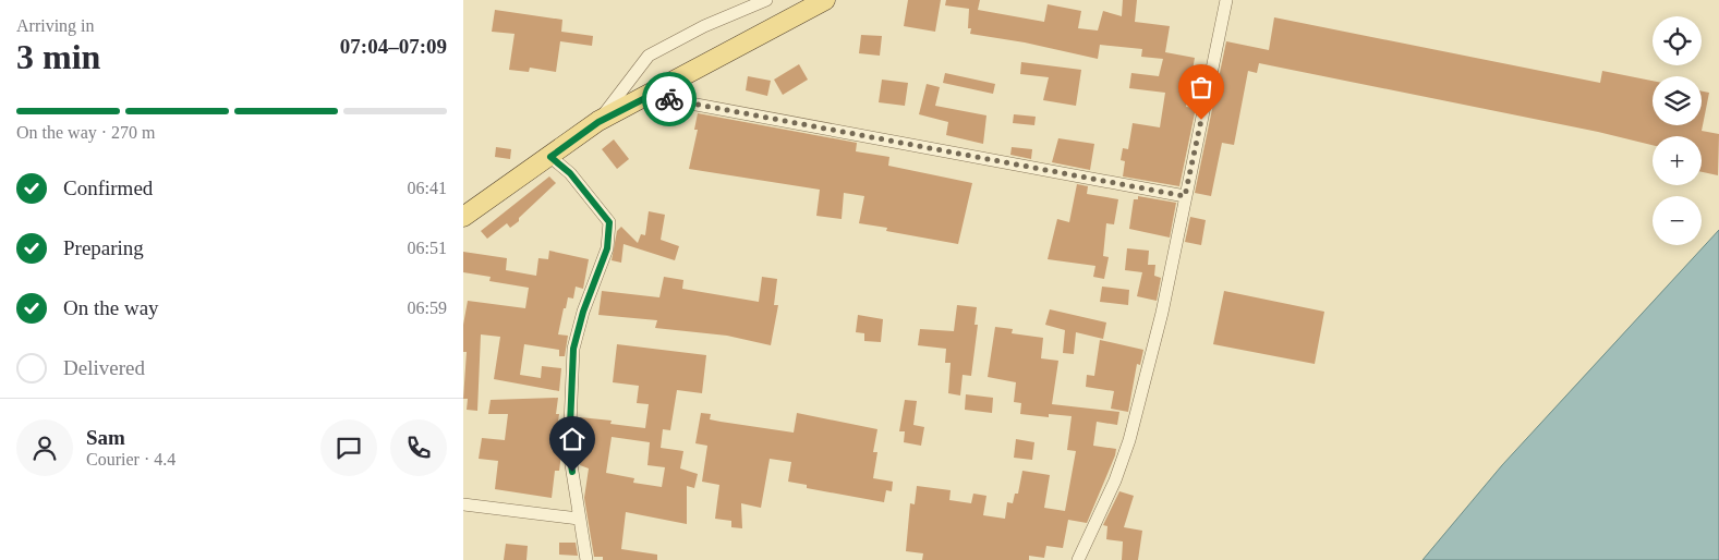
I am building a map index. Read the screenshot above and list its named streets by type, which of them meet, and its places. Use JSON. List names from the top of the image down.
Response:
{
  "page": {
    "heading": ["3 min", "Arriving in", "07:04–07:09"],
    "panel": ["Sam", "Courier · 4.4"],
    "map_buttons": ["+", "−"],
    "bar": "On the way · 270 m",
    "list": [
      ["Confirmed", "06:41"],
      ["Preparing", "06:51"],
      ["On the way", "06:59"],
      "Delivered"
    ]
  }
}
